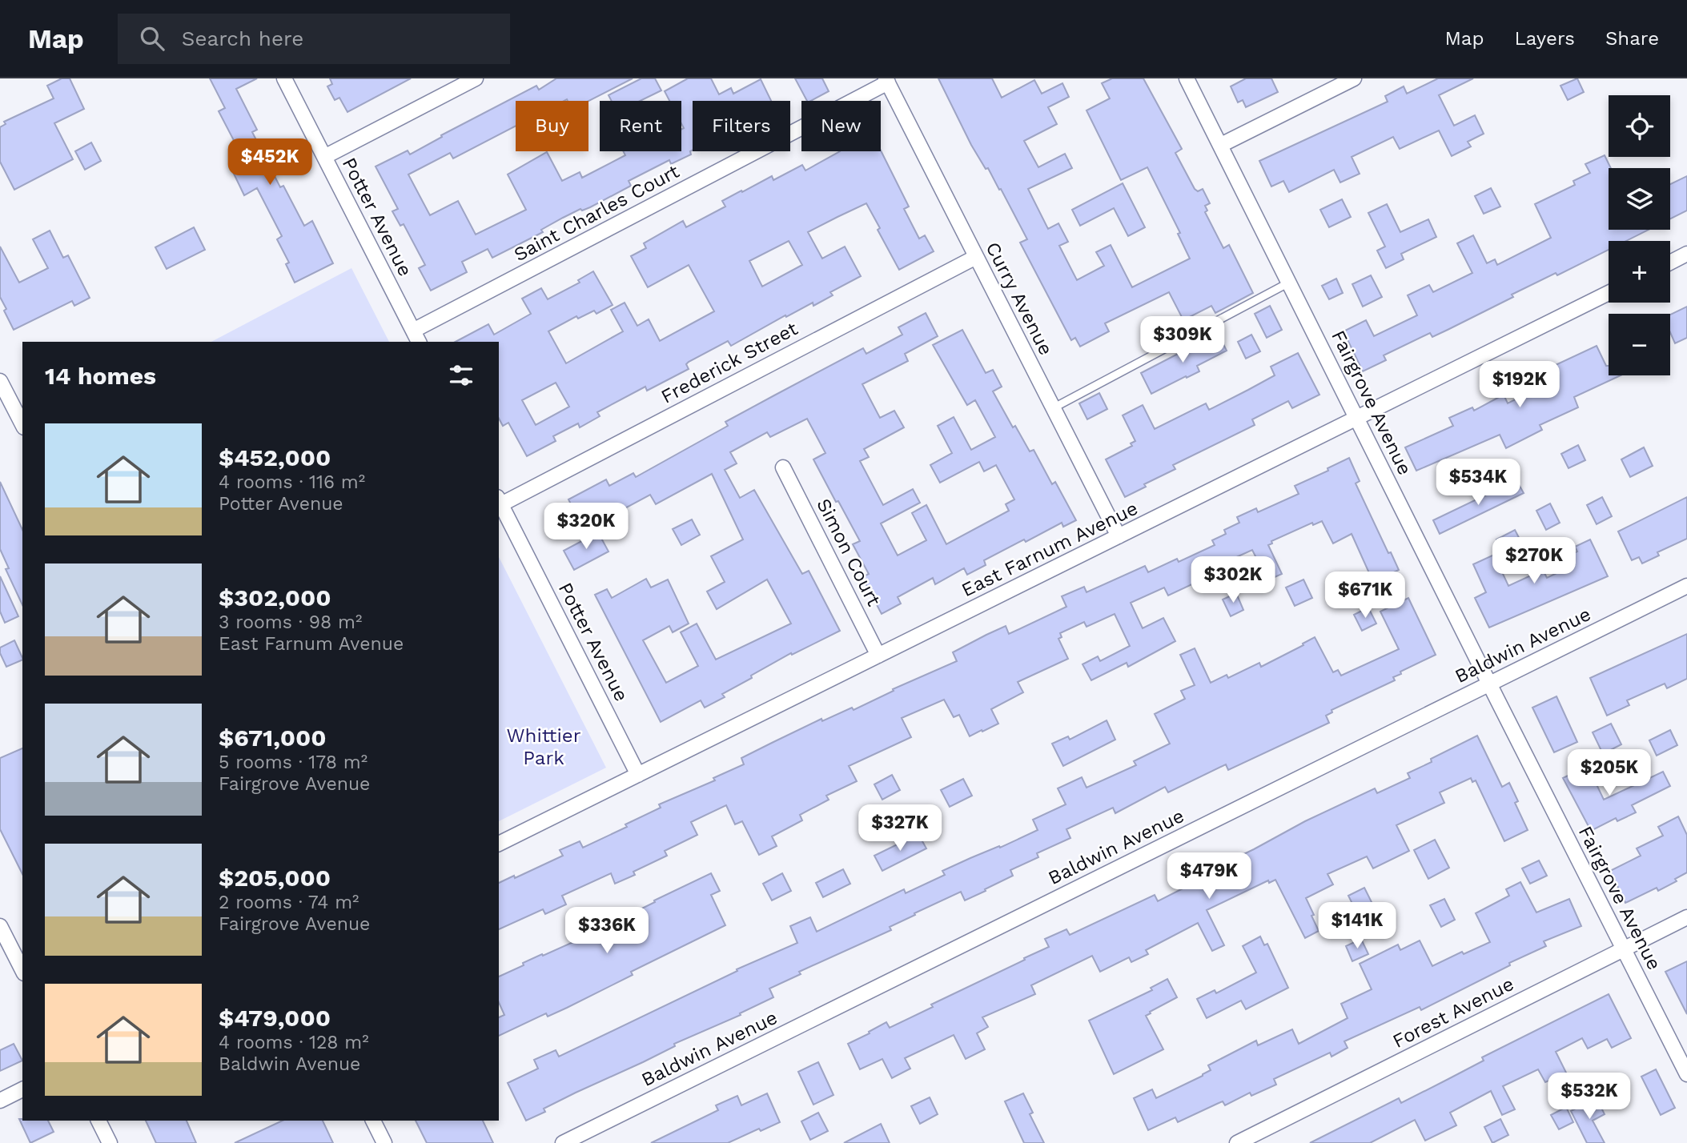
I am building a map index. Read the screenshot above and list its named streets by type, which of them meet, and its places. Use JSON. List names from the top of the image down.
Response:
{
  "streets": {
    "street": [
      "Saint Charles Court",
      "Potter Avenue",
      "Curry Avenue",
      "Frederick Street",
      "Fairgrove Avenue",
      "East Farnum Avenue",
      "Simon Court",
      "Baldwin Avenue",
      "Forest Avenue"
    ]
  },
  "crossings": [
    ["Saint Charles Court", "Potter Avenue"],
    ["Saint Charles Court", "Curry Avenue"],
    ["Potter Avenue", "Frederick Street"],
    ["Potter Avenue", "East Farnum Avenue"],
    ["Curry Avenue", "Frederick Street"],
    ["Curry Avenue", "East Farnum Avenue"],
    ["Fairgrove Avenue", "East Farnum Avenue"],
    ["Fairgrove Avenue", "Baldwin Avenue"],
    ["Fairgrove Avenue", "Forest Avenue"],
    ["East Farnum Avenue", "Simon Court"]
  ],
  "parks": ["Whittier Park"],
  "page": {
    "header": "Map",
    "search": "Search here",
    "nav": ["Map", "Layers", "Share"],
    "map_buttons": ["+", "−"],
    "chip": [
      "Buy",
      "Rent",
      "Filters",
      "New"
    ],
    "price": [
      "$452K",
      "$309K",
      "$192K",
      "$534K",
      "$320K",
      "$270K",
      "$302K",
      "$671K",
      "$205K",
      "$327K",
      "$479K",
      "$141K",
      "$336K",
      "$532K"
    ],
    "heading": "14 homes",
    "list": [
      {
        "name": "$452,000",
        "note": "4 rooms · 116 m² · Potter Avenue"
      },
      {
        "name": "$302,000",
        "note": "3 rooms · 98 m² · East Farnum Avenue"
      },
      {
        "name": "$671,000",
        "note": "5 rooms · 178 m² · Fairgrove Avenue"
      },
      {
        "name": "$205,000",
        "note": "2 rooms · 74 m² · Fairgrove Avenue"
      },
      {
        "name": "$479,000",
        "note": "4 rooms · 128 m² · Baldwin Avenue"
      }
    ]
  }
}
